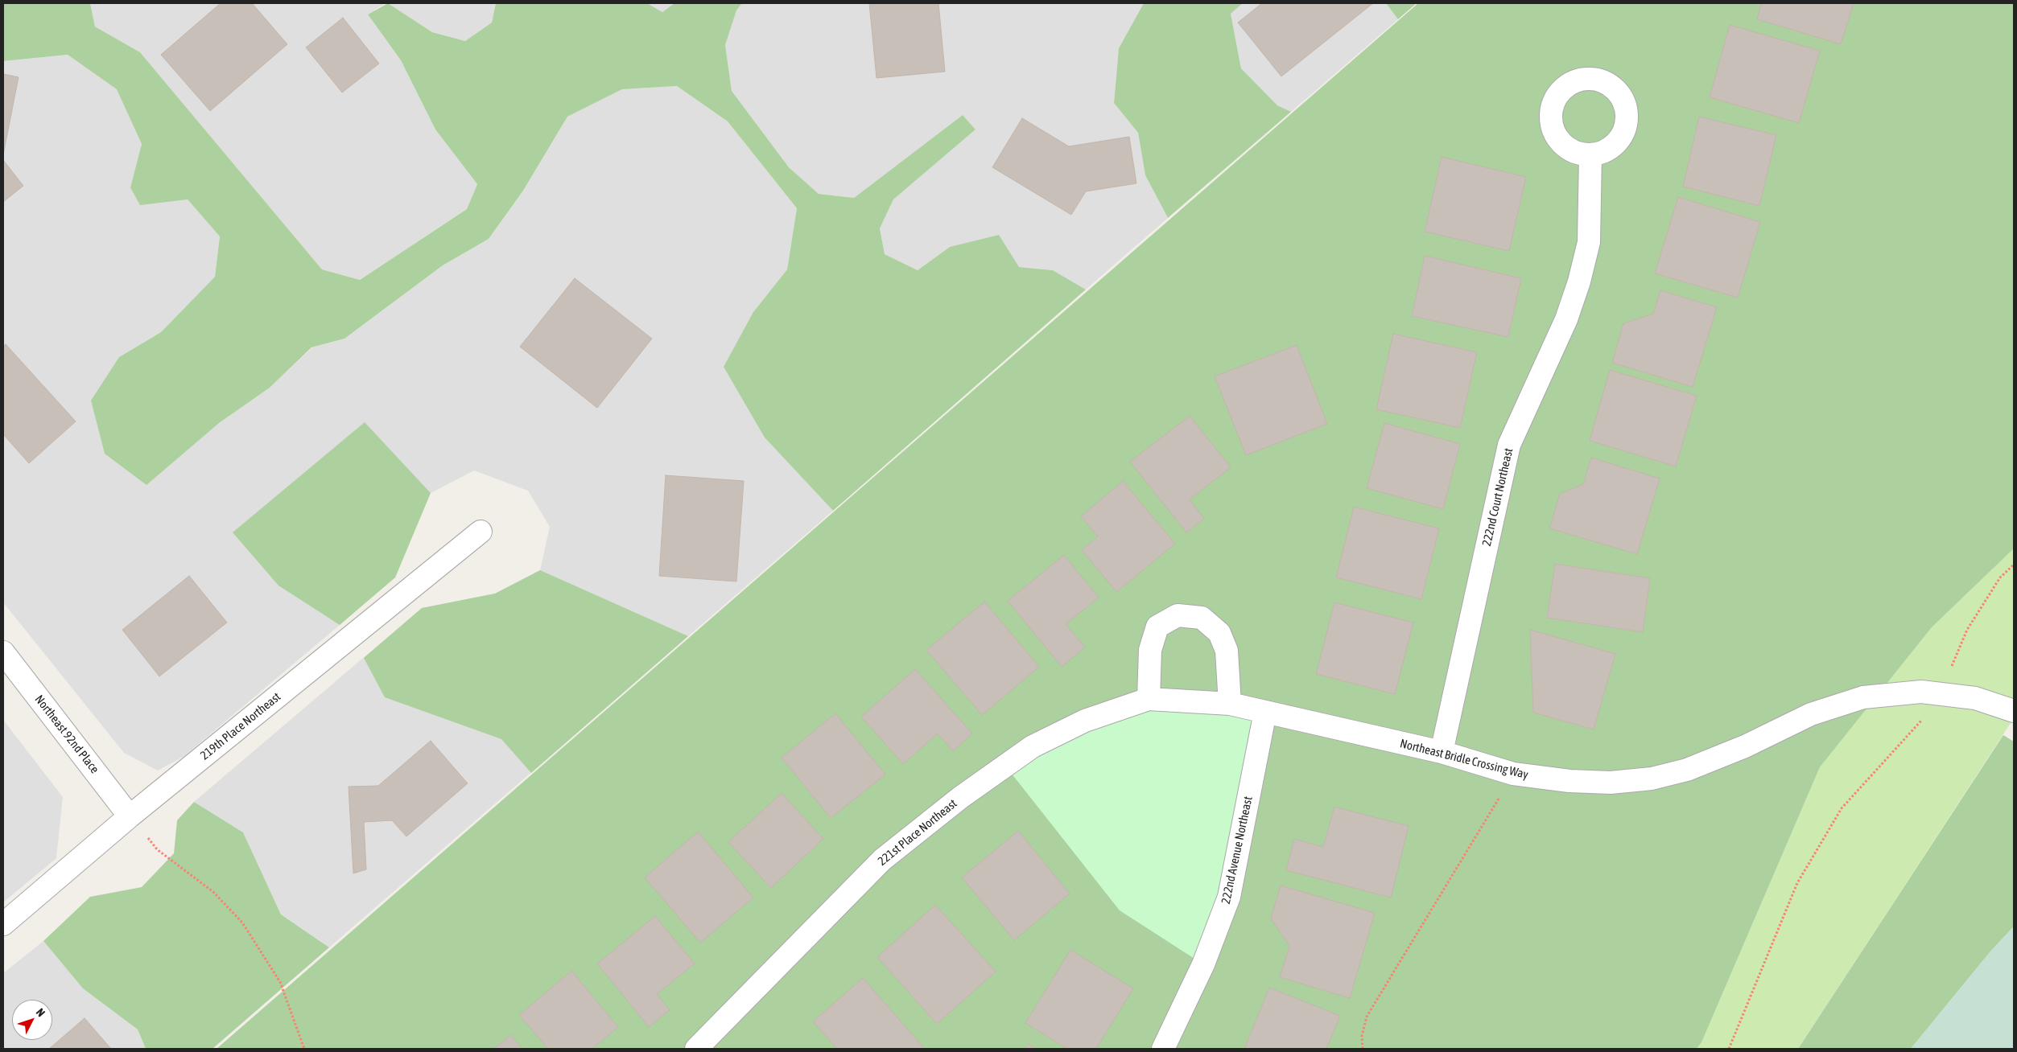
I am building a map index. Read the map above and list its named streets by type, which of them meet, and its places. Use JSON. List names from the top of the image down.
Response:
{
  "streets": {
    "street": [
      "222nd Court Northeast",
      "219th Place Northeast",
      "Northeast 92nd Place",
      "Northeast Bridle Crossing Way",
      "221st Place Northeast",
      "222nd Avenue Northeast"
    ]
  },
  "crossings": [
    ["222nd Court Northeast", "Northeast Bridle Crossing Way"],
    ["219th Place Northeast", "Northeast 92nd Place"],
    ["Northeast Bridle Crossing Way", "221st Place Northeast"],
    ["Northeast Bridle Crossing Way", "222nd Avenue Northeast"]
  ],
  "north": "top right"
}
